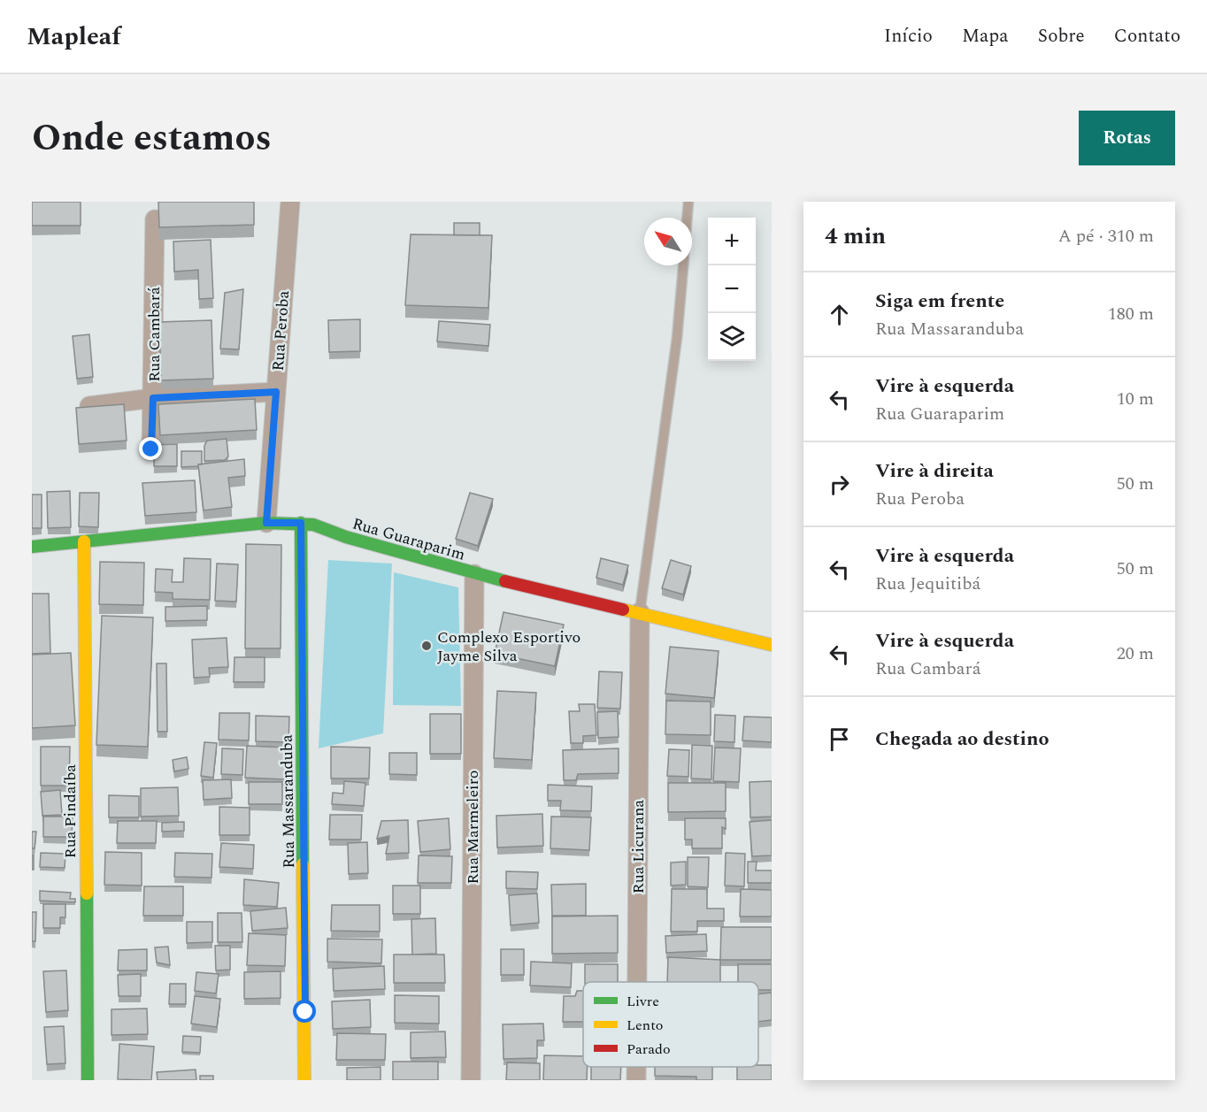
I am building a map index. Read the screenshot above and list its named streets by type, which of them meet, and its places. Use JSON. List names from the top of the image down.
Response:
{
  "streets": {
    "street": [
      "Rua Peroba",
      "Rua Cambará",
      "Rua Guaraparim",
      "Rua Massaranduba",
      "Rua Pindaíba",
      "Rua Marmeleiro",
      "Rua Licurana"
    ]
  },
  "crossings": [
    ["Rua Peroba", "Rua Guaraparim"],
    ["Rua Guaraparim", "Rua Massaranduba"],
    ["Rua Guaraparim", "Rua Pindaíba"],
    ["Rua Guaraparim", "Rua Marmeleiro"],
    ["Rua Guaraparim", "Rua Licurana"]
  ],
  "places": ["Complexo Esportivo Jayme Silva"],
  "legend": ["Livre", "Lento", "Parado"],
  "north": "top left",
  "page": {
    "header": "Mapleaf",
    "nav": [
      "Início",
      "Mapa",
      "Sobre",
      "Contato"
    ],
    "title": "Onde estamos",
    "buttons": "Rotas",
    "heading": ["4 min", "A pé · 310 m"],
    "map_buttons": ["+", "−"],
    "list": [
      ["Siga em frente", "Rua Massaranduba", "180 m"],
      ["Vire à esquerda", "Rua Guaraparim", "10 m"],
      ["Vire à direita", "Rua Peroba", "50 m"],
      ["Vire à esquerda", "Rua Jequitibá", "50 m"],
      ["Vire à esquerda", "Rua Cambará", "20 m"],
      "Chegada ao destino"
    ]
  }
}
